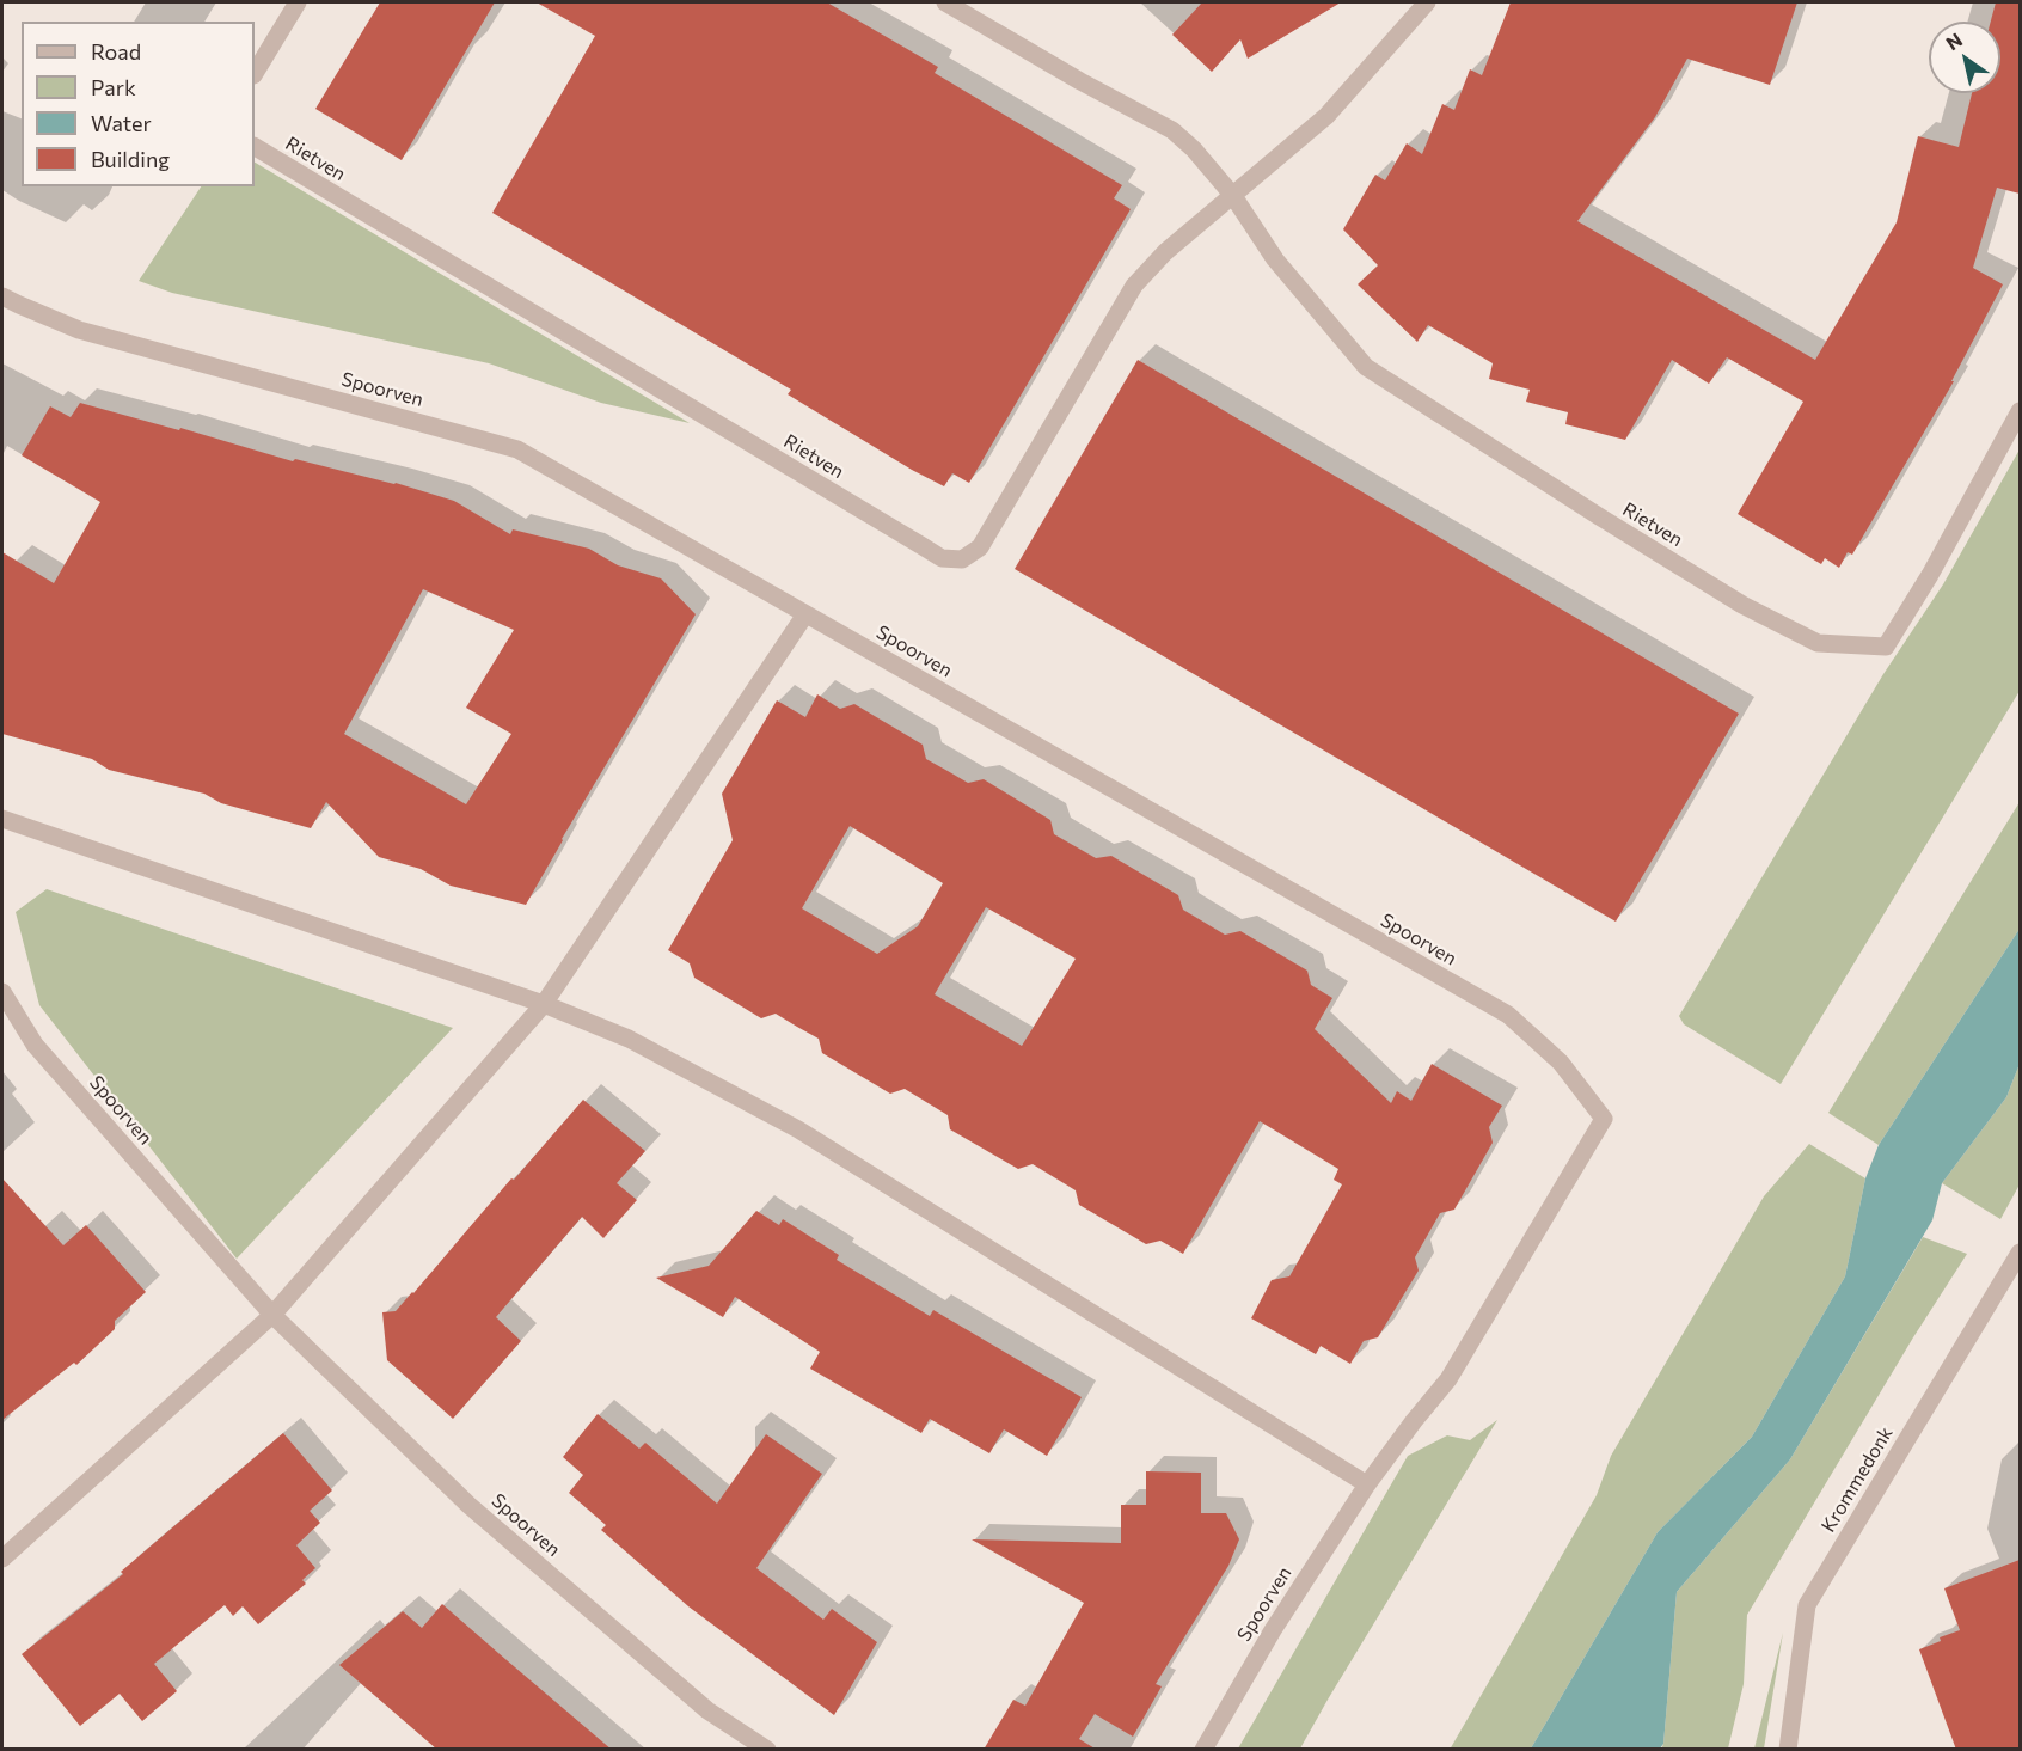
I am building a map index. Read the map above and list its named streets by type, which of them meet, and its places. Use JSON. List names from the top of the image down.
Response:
{
  "streets": {
    "street": ["Rietven", "Spoorven", "Krommedonk"]
  },
  "legend": [
    "Road",
    "Park",
    "Water",
    "Building"
  ],
  "north": "top left"
}
